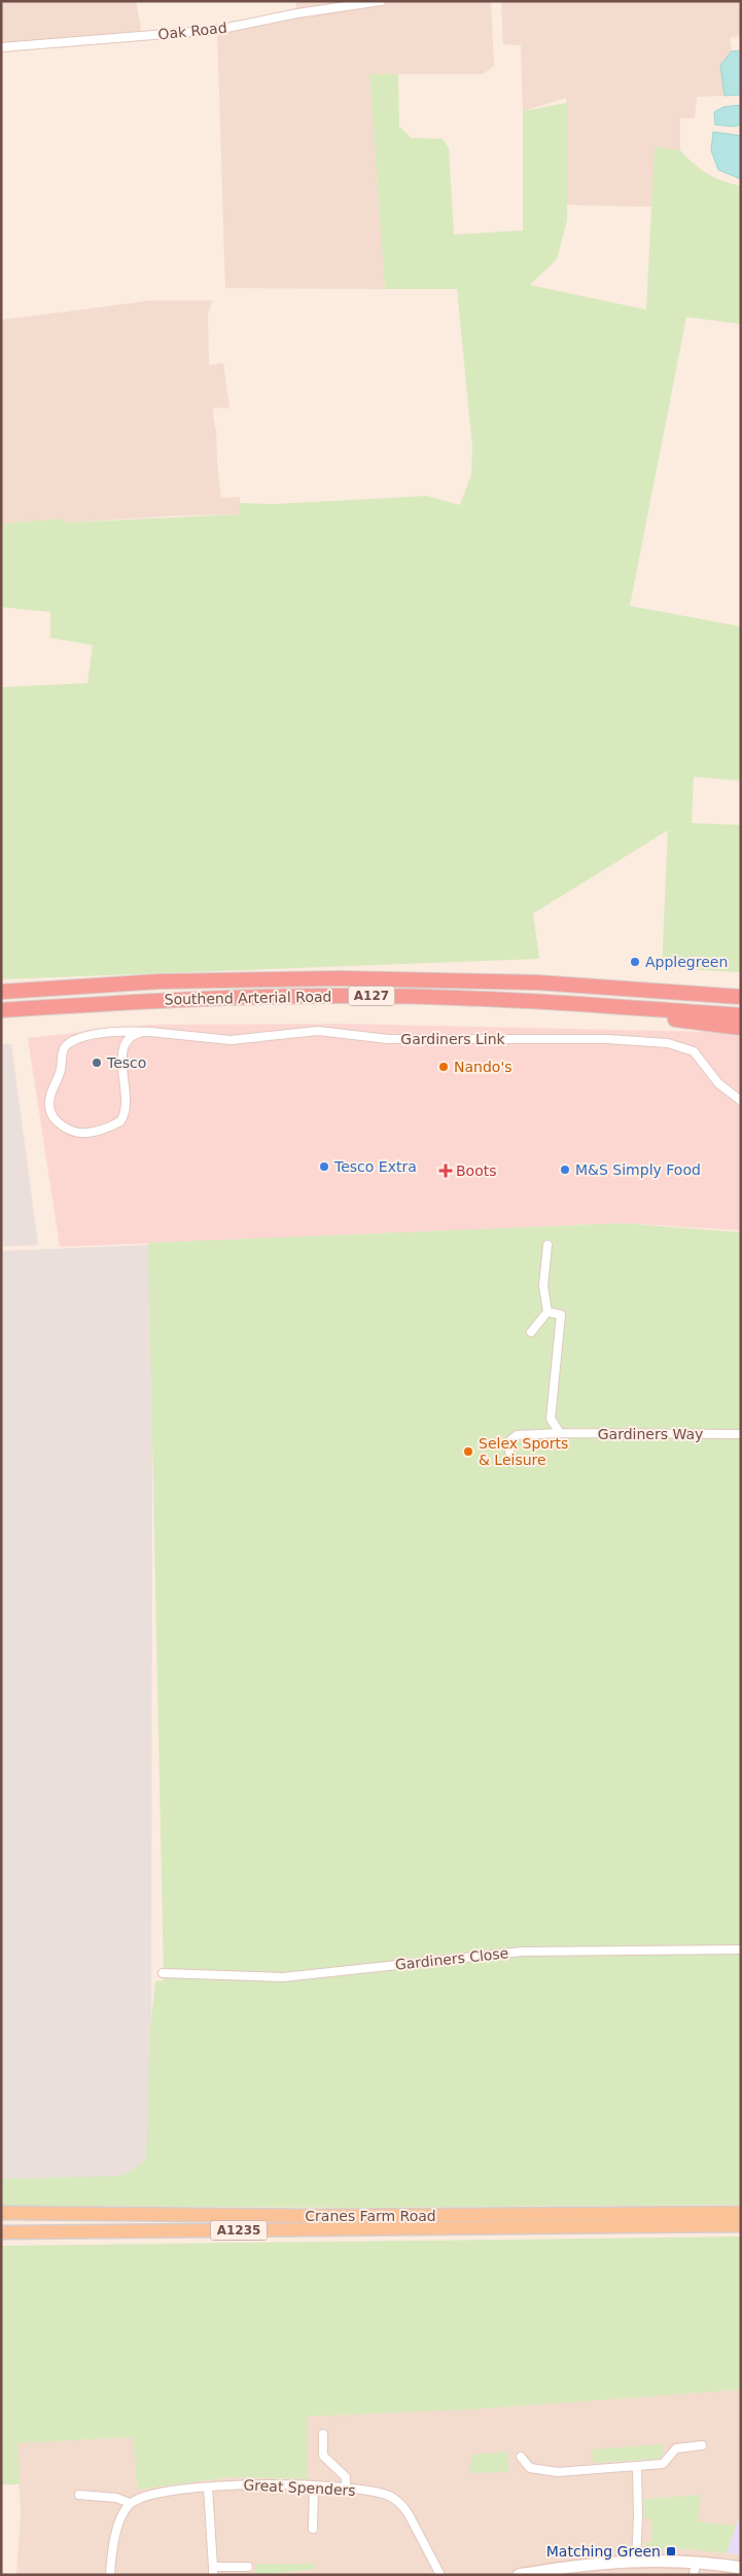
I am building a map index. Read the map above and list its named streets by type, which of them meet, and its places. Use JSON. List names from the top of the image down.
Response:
{
  "streets": {
    "highway": ["A127", "Southend Arterial Road"],
    "main road": ["Cranes Farm Road", "A1235"],
    "street": [
      "Oak Road",
      "Gardiners Link",
      "Gardiners Way",
      "Gardiners Close",
      "Great Spenders"
    ]
  },
  "crossings": [
    ["A127", "Southend Arterial Road"]
  ],
  "places": {
    "other": [
      "Applegreen",
      "Tesco",
      "Nando's",
      "Tesco Extra",
      "M&S Simply Food",
      "Selex Sports & Leisure"
    ],
    "health": ["Boots"],
    "transit": ["Matching Green"]
  }
}
